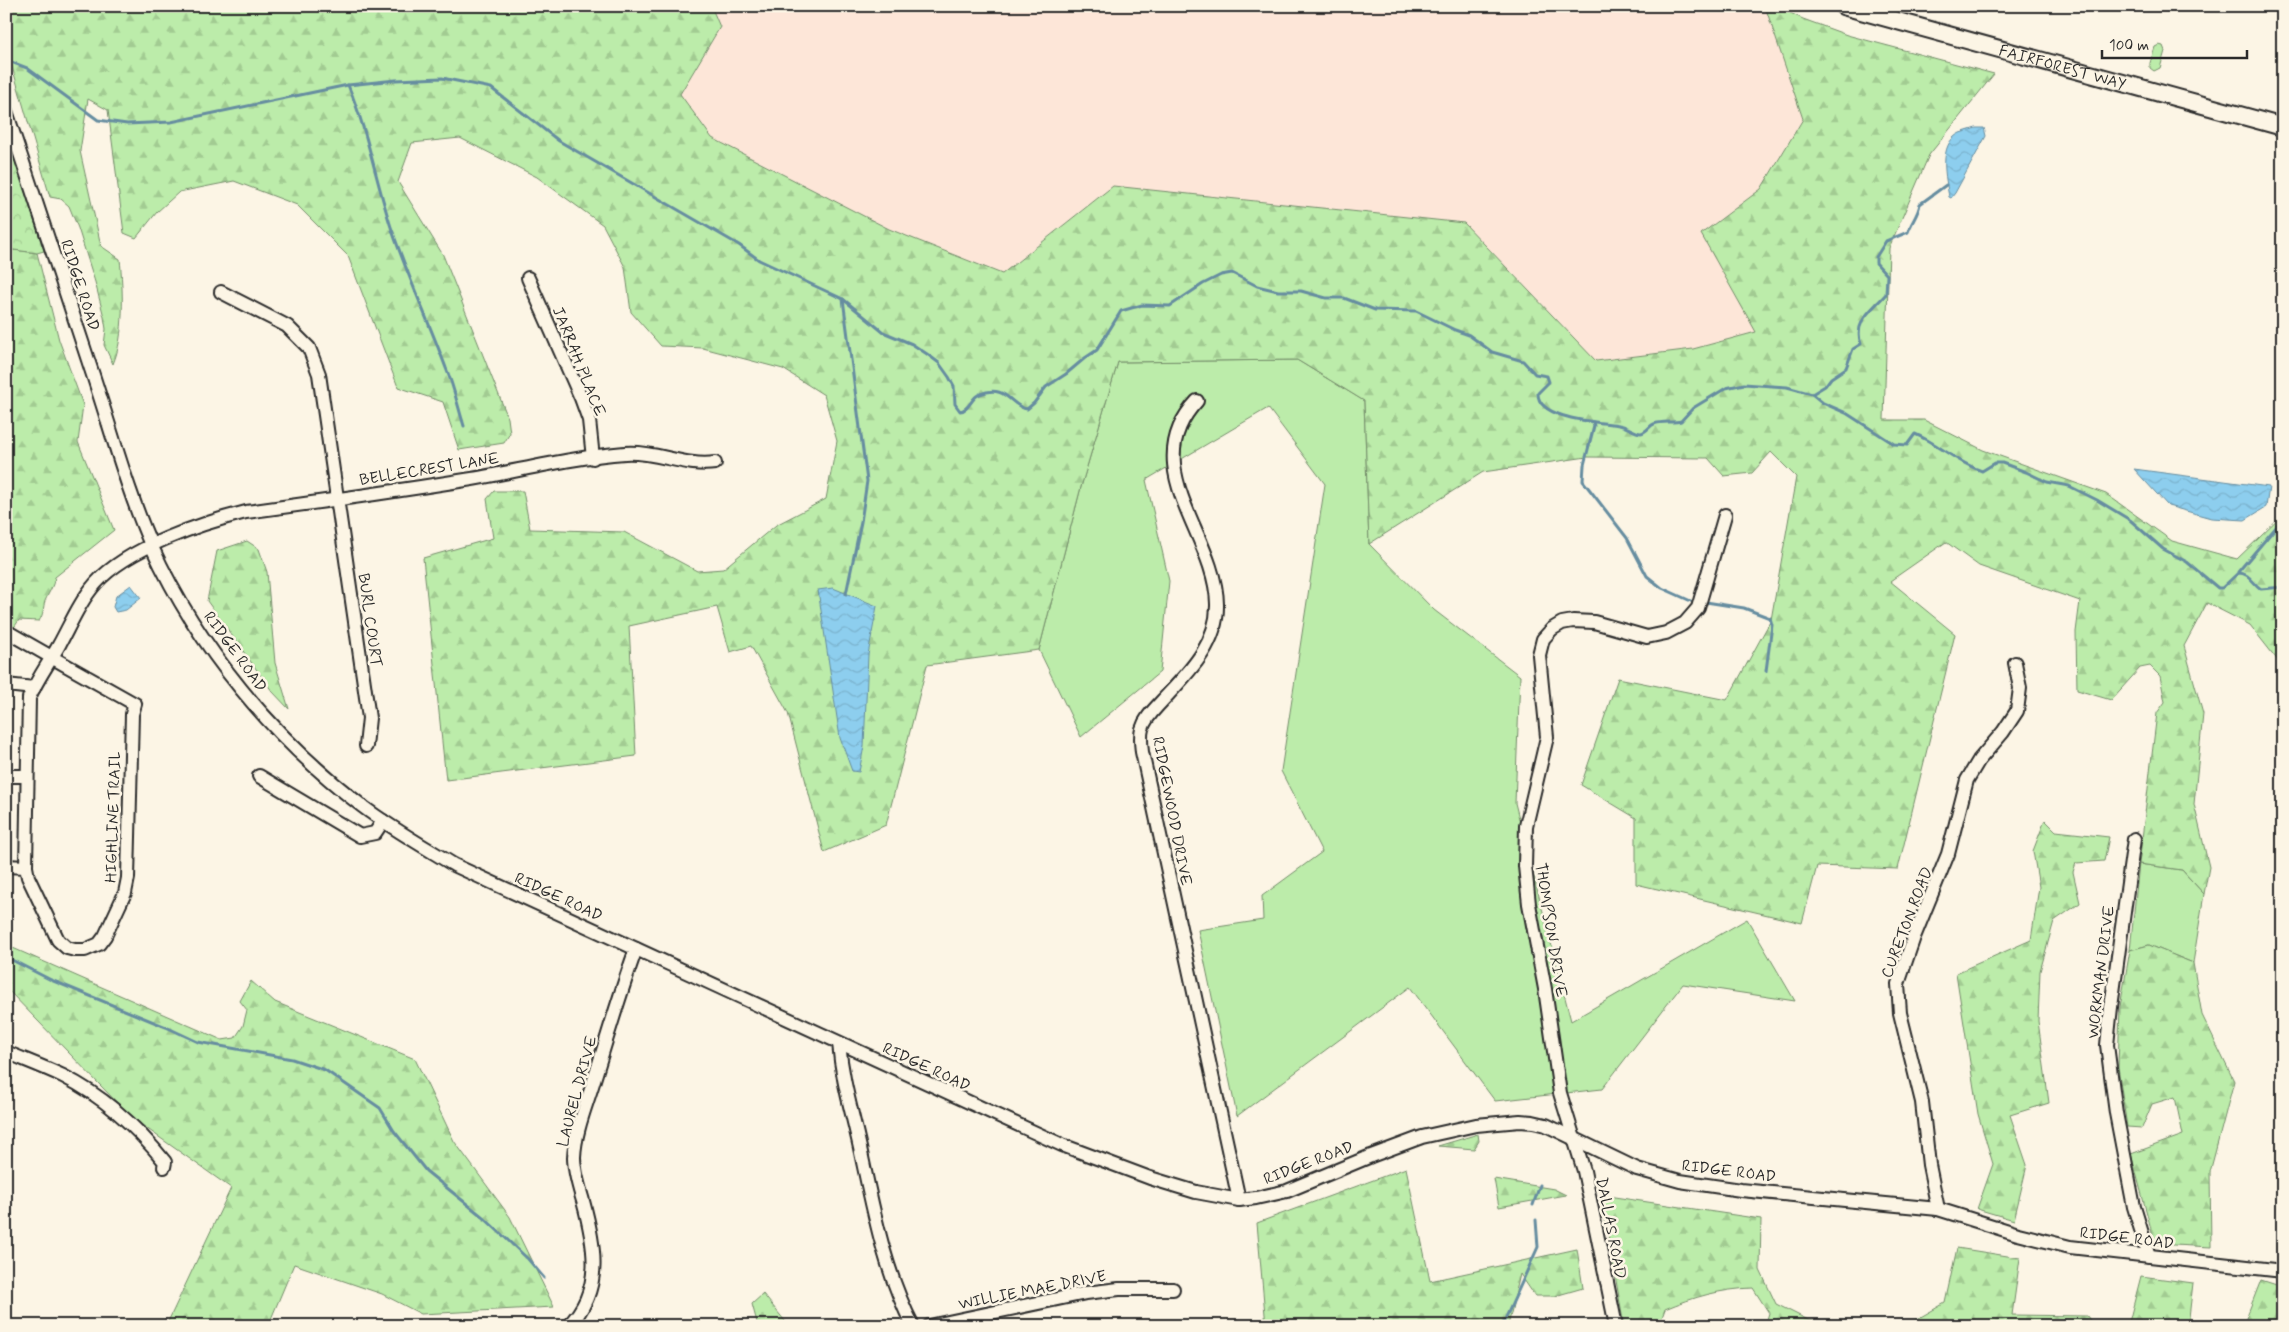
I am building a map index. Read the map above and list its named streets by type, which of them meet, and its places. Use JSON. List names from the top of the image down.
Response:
{
  "streets": {
    "main road": ["FAIRFOREST WAY"],
    "street": [
      "RIDGE ROAD",
      "JARRAH PLACE",
      "BELLECREST LANE",
      "BURL COURT",
      "RIDGEWOOD DRIVE",
      "HIGHLINE TRAIL",
      "CURETON ROAD",
      "THOMPSON DRIVE",
      "WORKMAN DRIVE",
      "LAUREL DRIVE",
      "DALLAS ROAD",
      "WILLIE MAE DRIVE"
    ]
  },
  "crossings": [
    ["RIDGE ROAD", "BELLECREST LANE"],
    ["RIDGE ROAD", "RIDGEWOOD DRIVE"],
    ["RIDGE ROAD", "CURETON ROAD"],
    ["RIDGE ROAD", "THOMPSON DRIVE"],
    ["RIDGE ROAD", "WORKMAN DRIVE"],
    ["RIDGE ROAD", "LAUREL DRIVE"],
    ["RIDGE ROAD", "DALLAS ROAD"],
    ["JARRAH PLACE", "BELLECREST LANE"],
    ["BELLECREST LANE", "BURL COURT"],
    ["BELLECREST LANE", "HIGHLINE TRAIL"],
    ["THOMPSON DRIVE", "DALLAS ROAD"]
  ],
  "scale_bar": "100 m"
}
